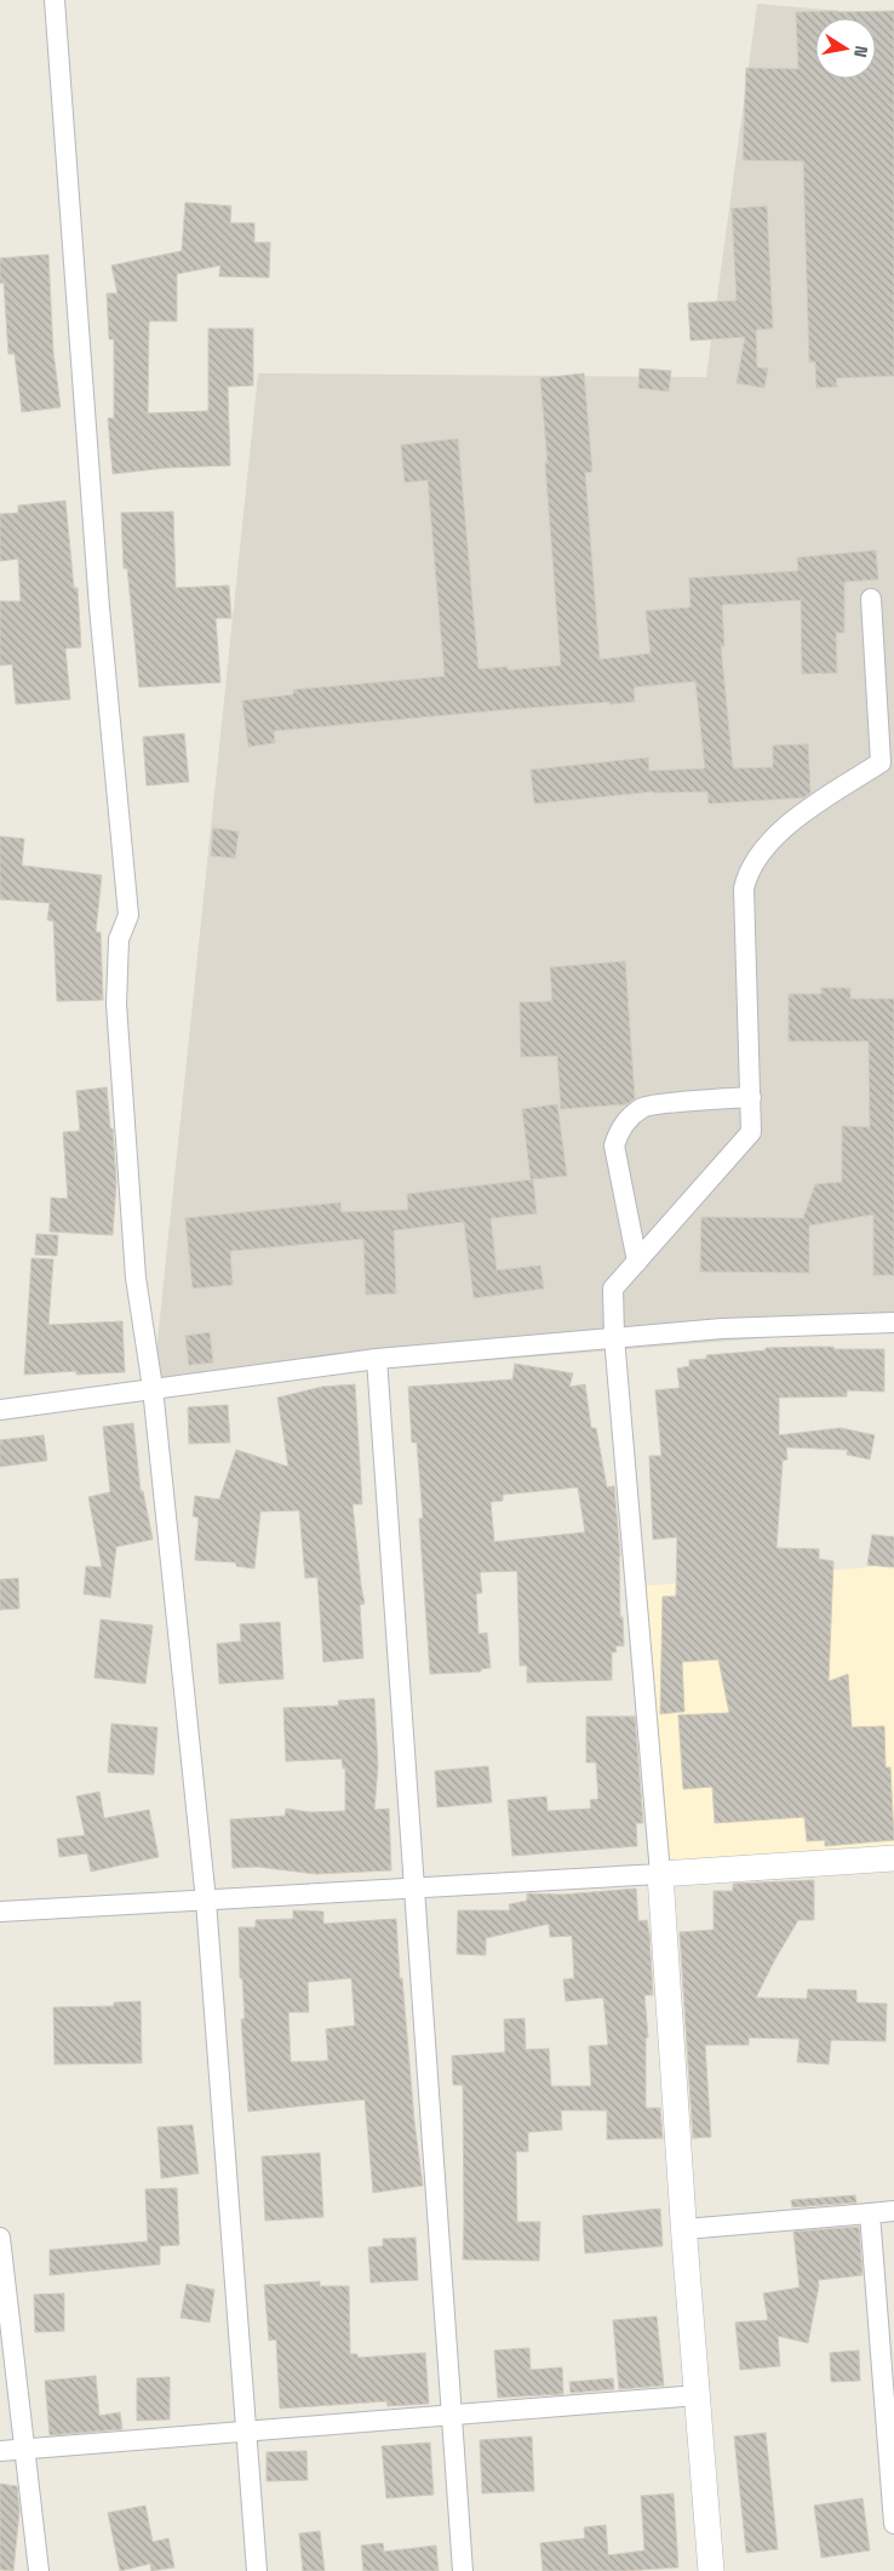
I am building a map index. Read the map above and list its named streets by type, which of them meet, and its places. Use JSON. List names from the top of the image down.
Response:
{
  "north": "right"
}
